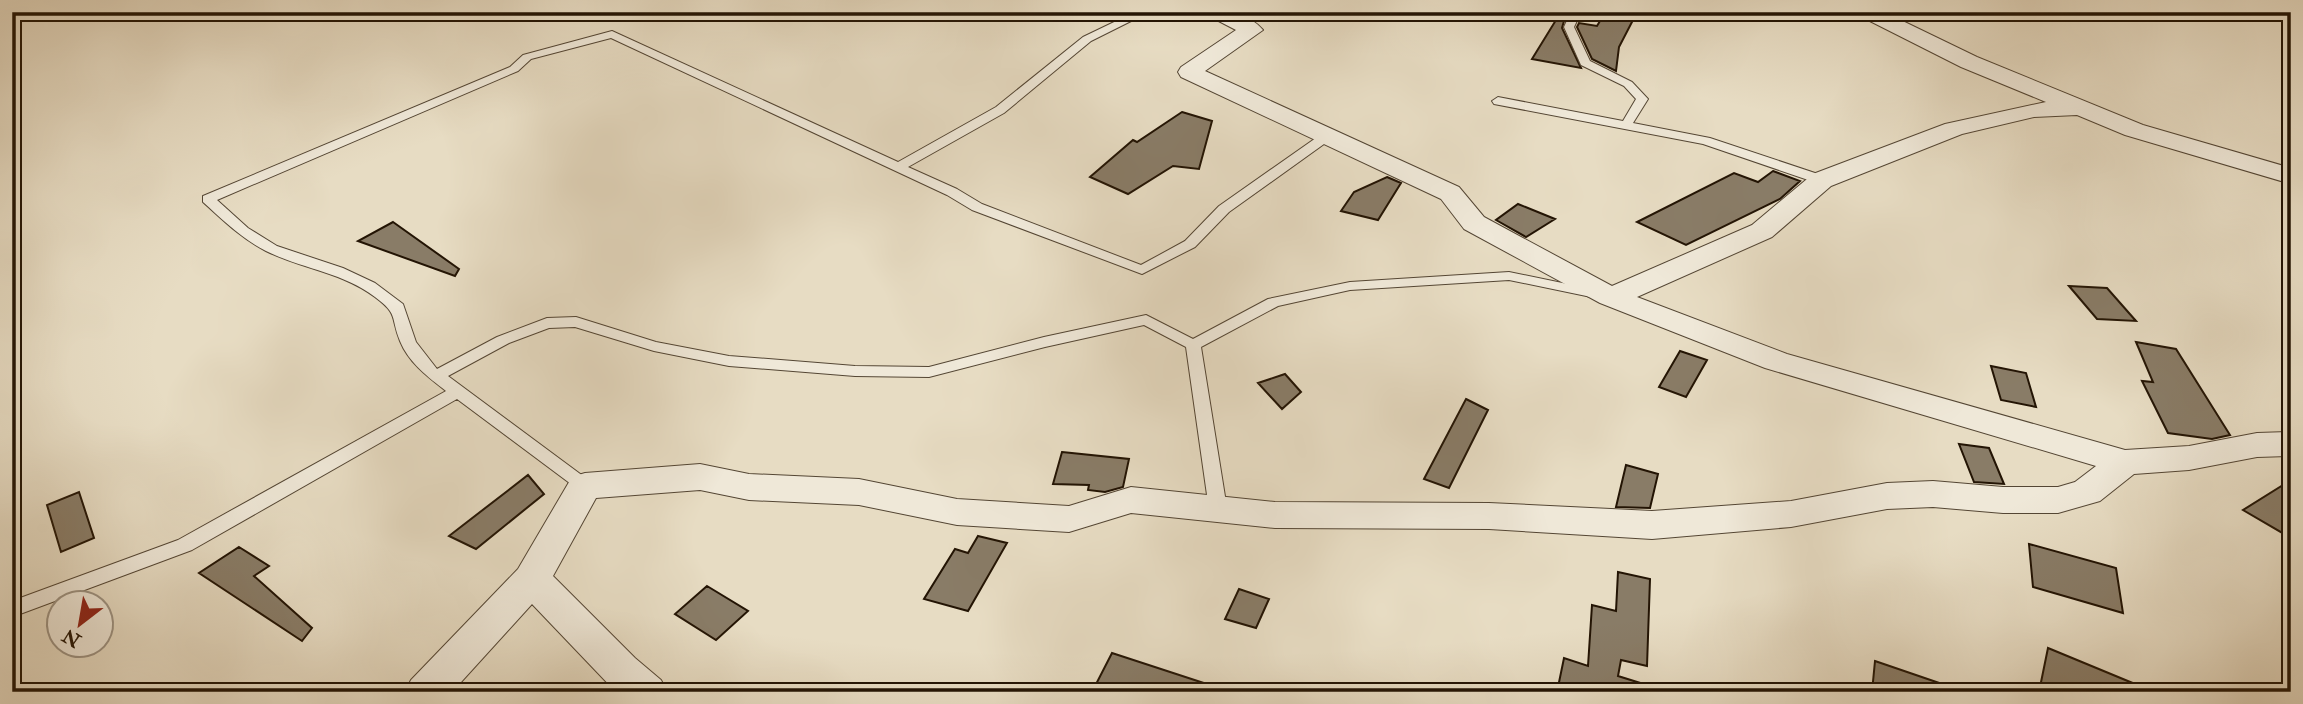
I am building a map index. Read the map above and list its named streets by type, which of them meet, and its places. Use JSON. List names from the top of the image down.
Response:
{
  "north": "bottom left"
}
